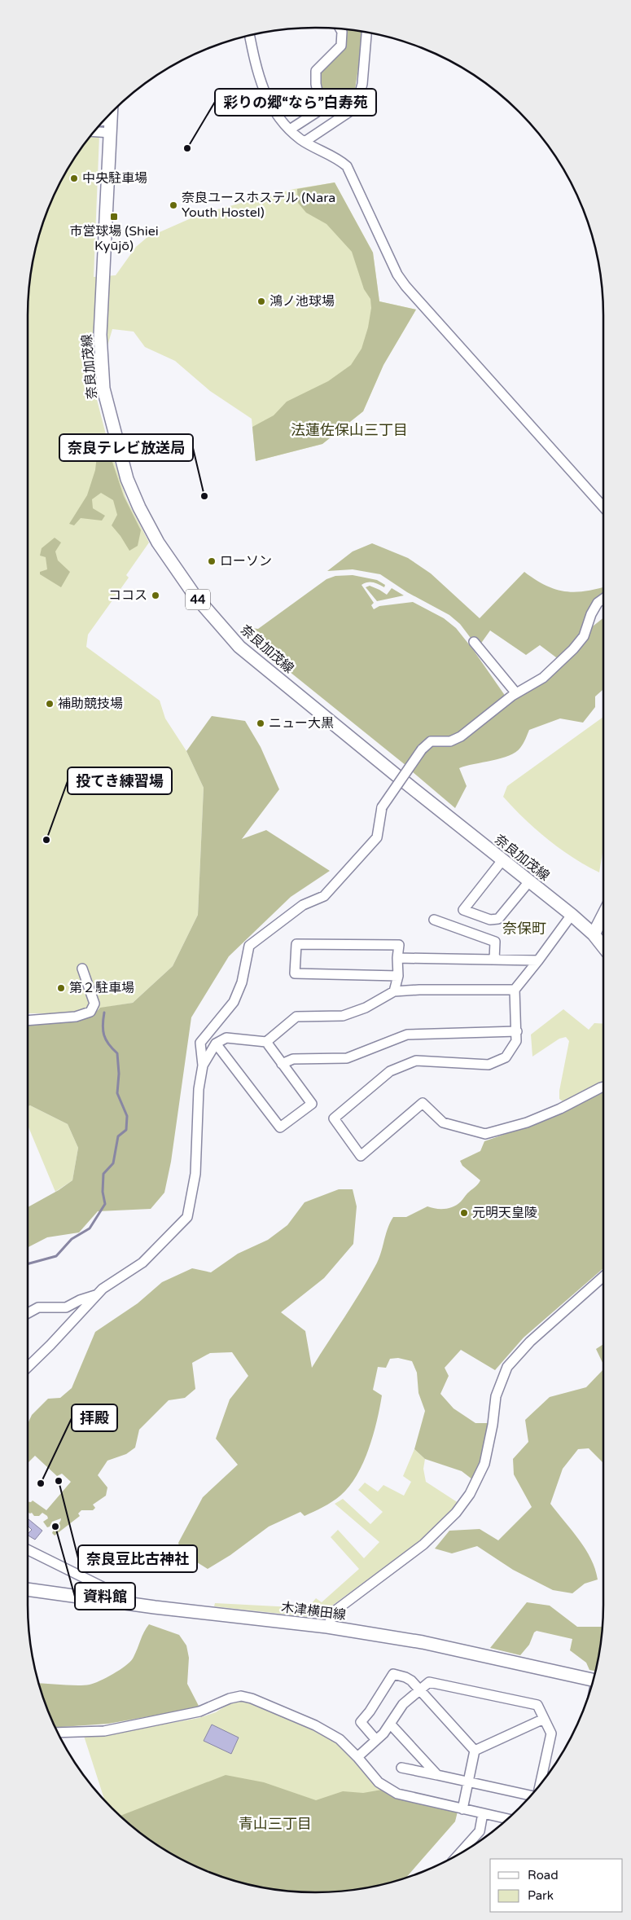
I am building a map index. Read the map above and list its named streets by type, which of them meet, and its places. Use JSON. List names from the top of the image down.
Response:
{
  "streets": {
    "main road": ["奈良加茂線", "44", "木津横田線"]
  },
  "districts": ["法蓮佐保山三丁目", "奈保町", "青山三丁目"],
  "places": {
    "other": [
      "彩りの郷“なら”白寿苑",
      "中央駐車場",
      "奈良ユースホステル (Nara Youth Hostel)",
      "鴻ノ池球場",
      "奈良テレビ放送局",
      "ローソン",
      "ココス",
      "補助競技場",
      "ニュー大黒",
      "投てき練習場",
      "第２駐車場",
      "元明天皇陵",
      "奈良豆比古神社",
      "拝殿",
      "資料館"
    ],
    "transit": ["市営球場 (Shiei Kyūjō)"]
  },
  "legend": ["Road", "Park"]
}
